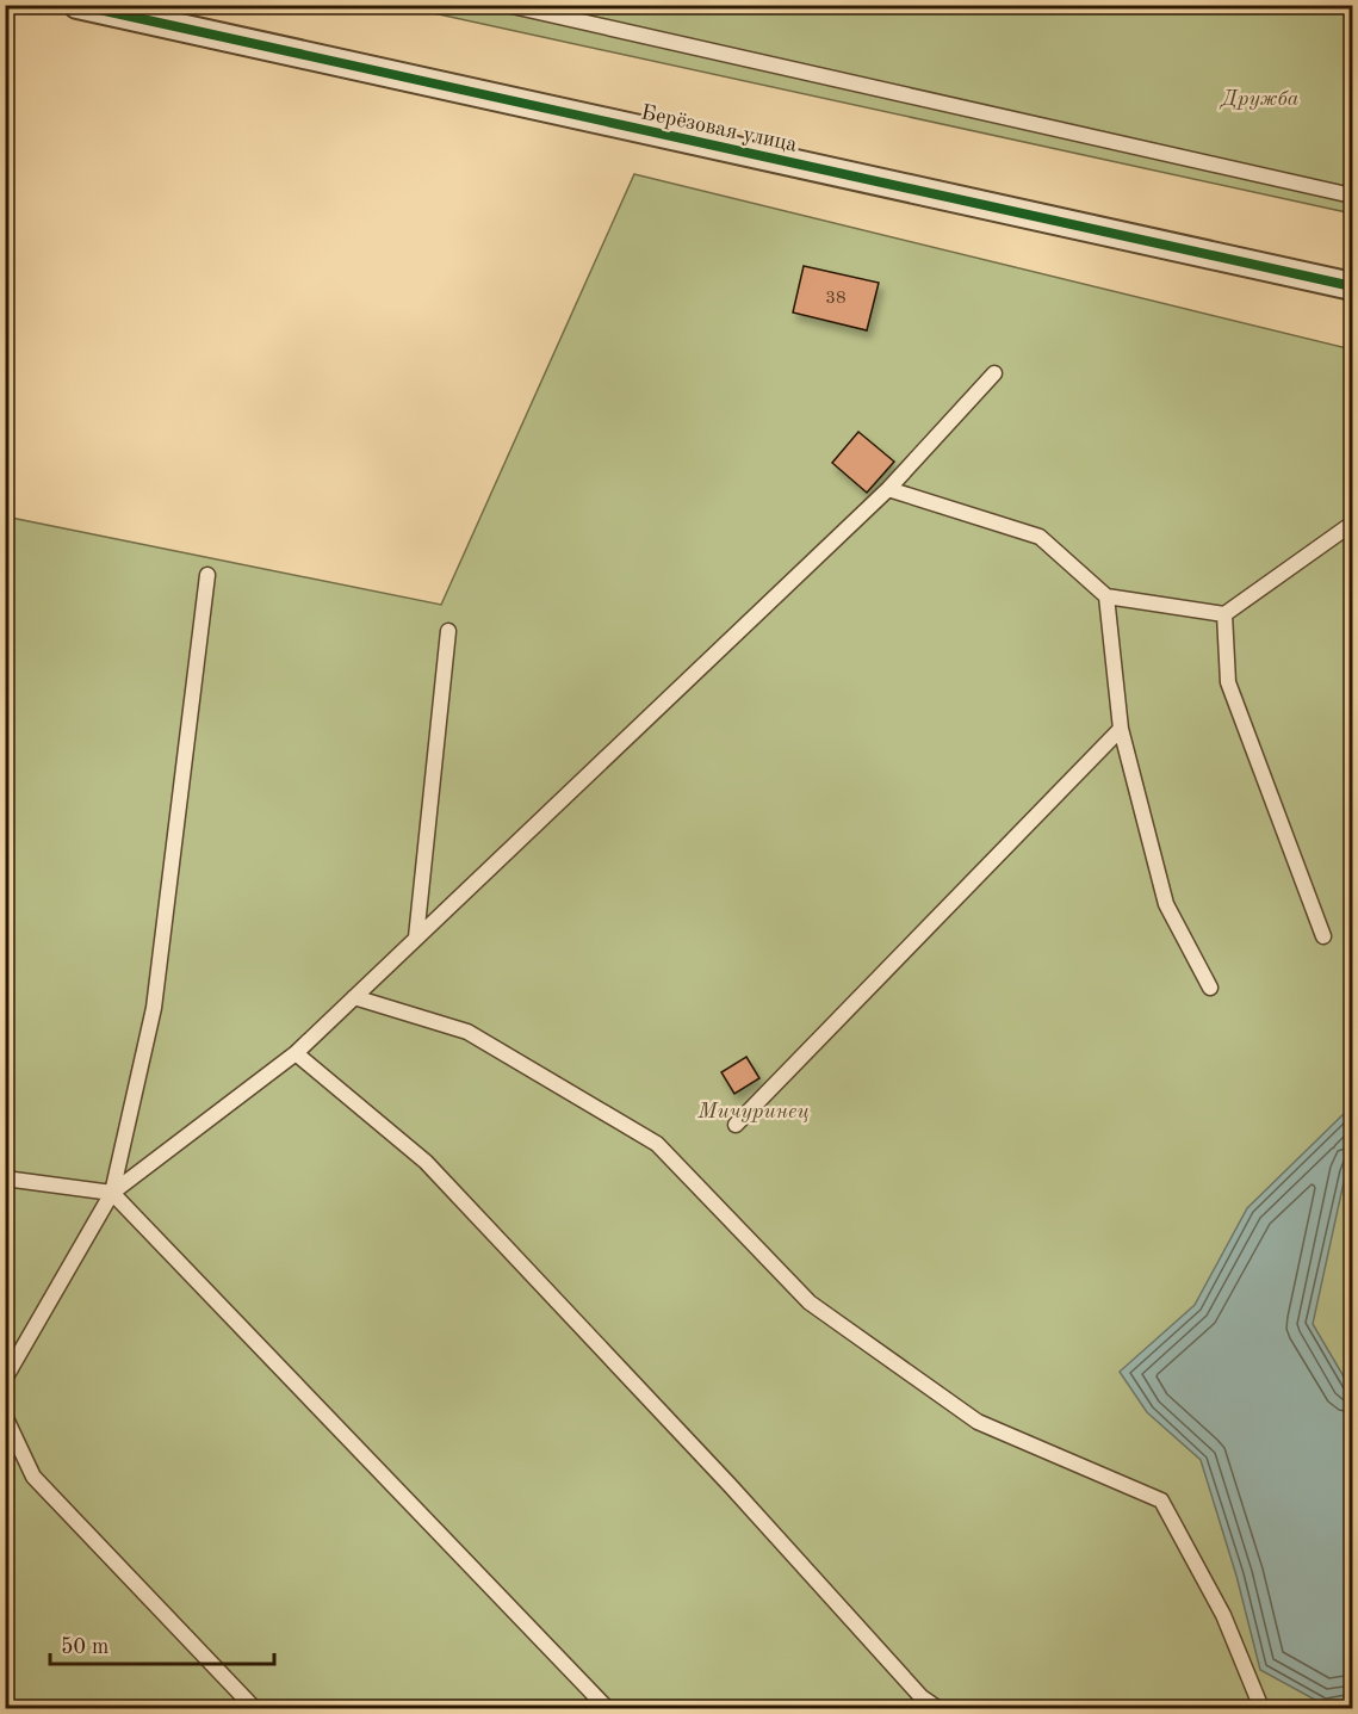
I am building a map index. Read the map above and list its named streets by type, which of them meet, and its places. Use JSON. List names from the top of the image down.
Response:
{
  "streets": {
    "street": ["Берёзовая улица"]
  },
  "parks": ["Дружба", "Мичуринец"],
  "house_numbers": ["38"],
  "scale_bar": "50 m"
}
